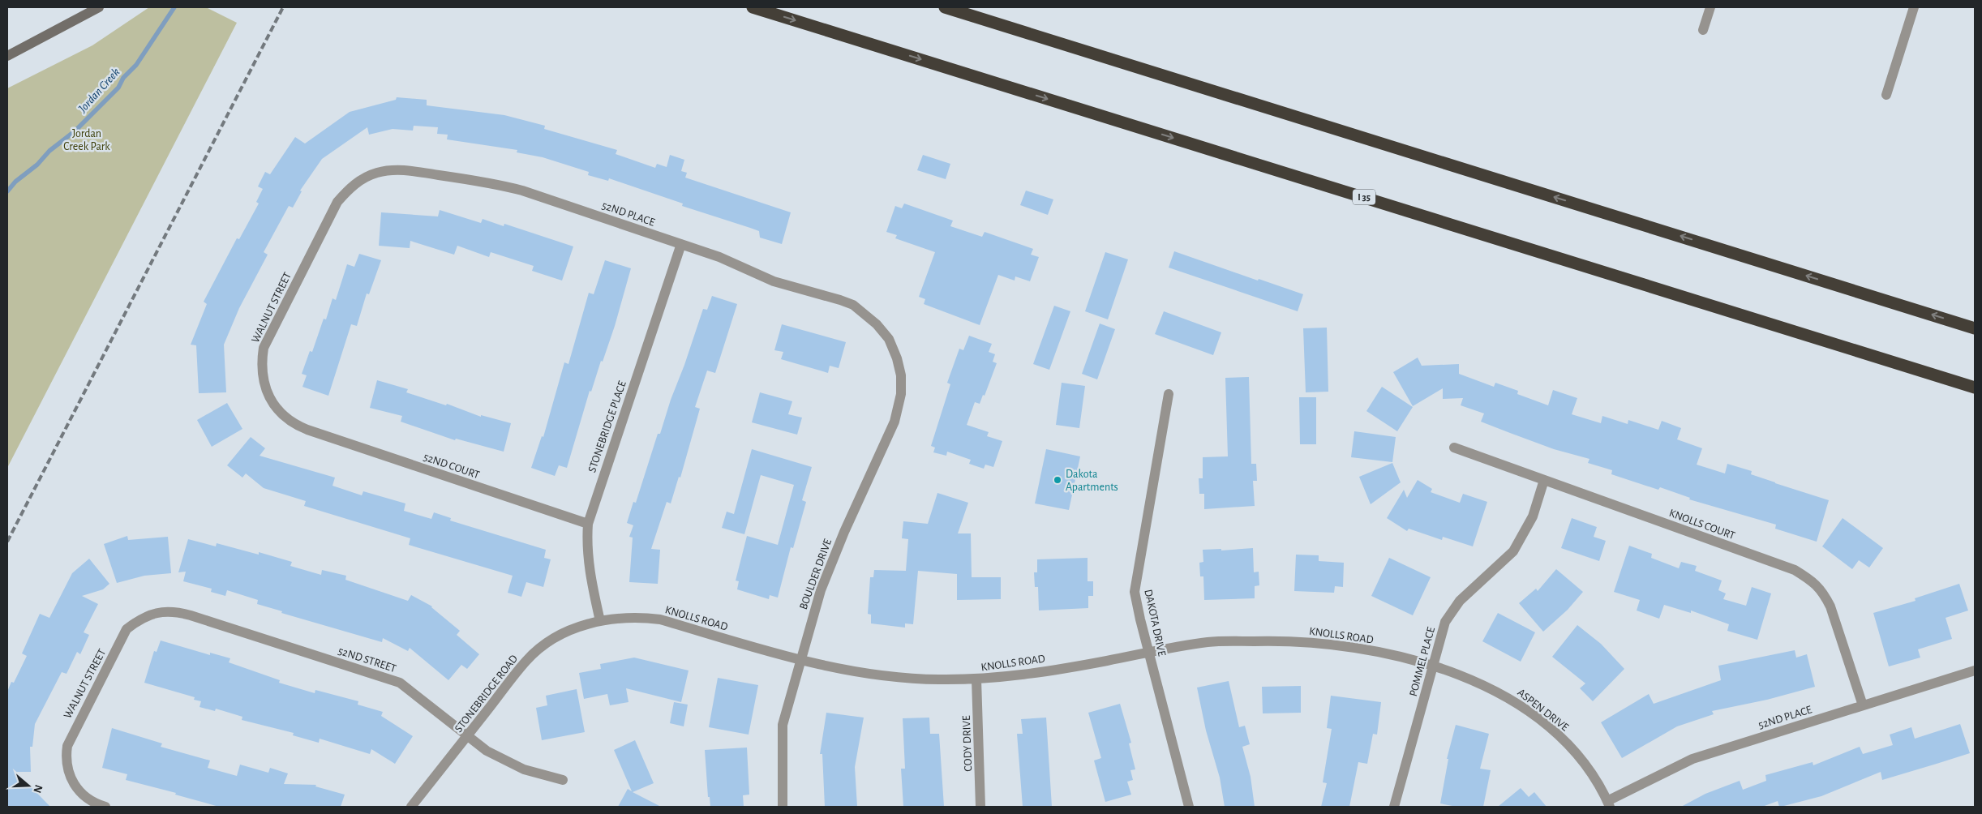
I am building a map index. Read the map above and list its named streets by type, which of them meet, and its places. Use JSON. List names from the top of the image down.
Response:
{
  "streets": {
    "highway": ["I 35"],
    "street": [
      "52ND PLACE",
      "WALNUT STREET",
      "STONEBRIDGE PLACE",
      "52ND COURT",
      "KNOLLS COURT",
      "BOULDER DRIVE",
      "KNOLLS ROAD",
      "DAKOTA DRIVE",
      "52ND STREET",
      "POMMEL PLACE",
      "STONEBRIDGE ROAD",
      "ASPEN DRIVE",
      "CODY DRIVE"
    ]
  },
  "crossings": [
    ["52ND PLACE", "WALNUT STREET"],
    ["52ND PLACE", "STONEBRIDGE PLACE"],
    ["52ND PLACE", "KNOLLS COURT"],
    ["52ND PLACE", "BOULDER DRIVE"],
    ["52ND PLACE", "ASPEN DRIVE"],
    ["WALNUT STREET", "52ND COURT"],
    ["WALNUT STREET", "52ND STREET"],
    ["STONEBRIDGE PLACE", "52ND COURT"],
    ["STONEBRIDGE PLACE", "KNOLLS ROAD"],
    ["STONEBRIDGE PLACE", "STONEBRIDGE ROAD"],
    ["KNOLLS COURT", "POMMEL PLACE"],
    ["BOULDER DRIVE", "KNOLLS ROAD"],
    ["KNOLLS ROAD", "DAKOTA DRIVE"],
    ["KNOLLS ROAD", "POMMEL PLACE"],
    ["KNOLLS ROAD", "STONEBRIDGE ROAD"],
    ["KNOLLS ROAD", "ASPEN DRIVE"],
    ["KNOLLS ROAD", "CODY DRIVE"],
    ["52ND STREET", "STONEBRIDGE ROAD"],
    ["POMMEL PLACE", "ASPEN DRIVE"]
  ],
  "water": ["Jordan Creek"],
  "parks": ["Jordan Creek Park"],
  "places": ["Dakota Apartments"],
  "north": "right"
}
